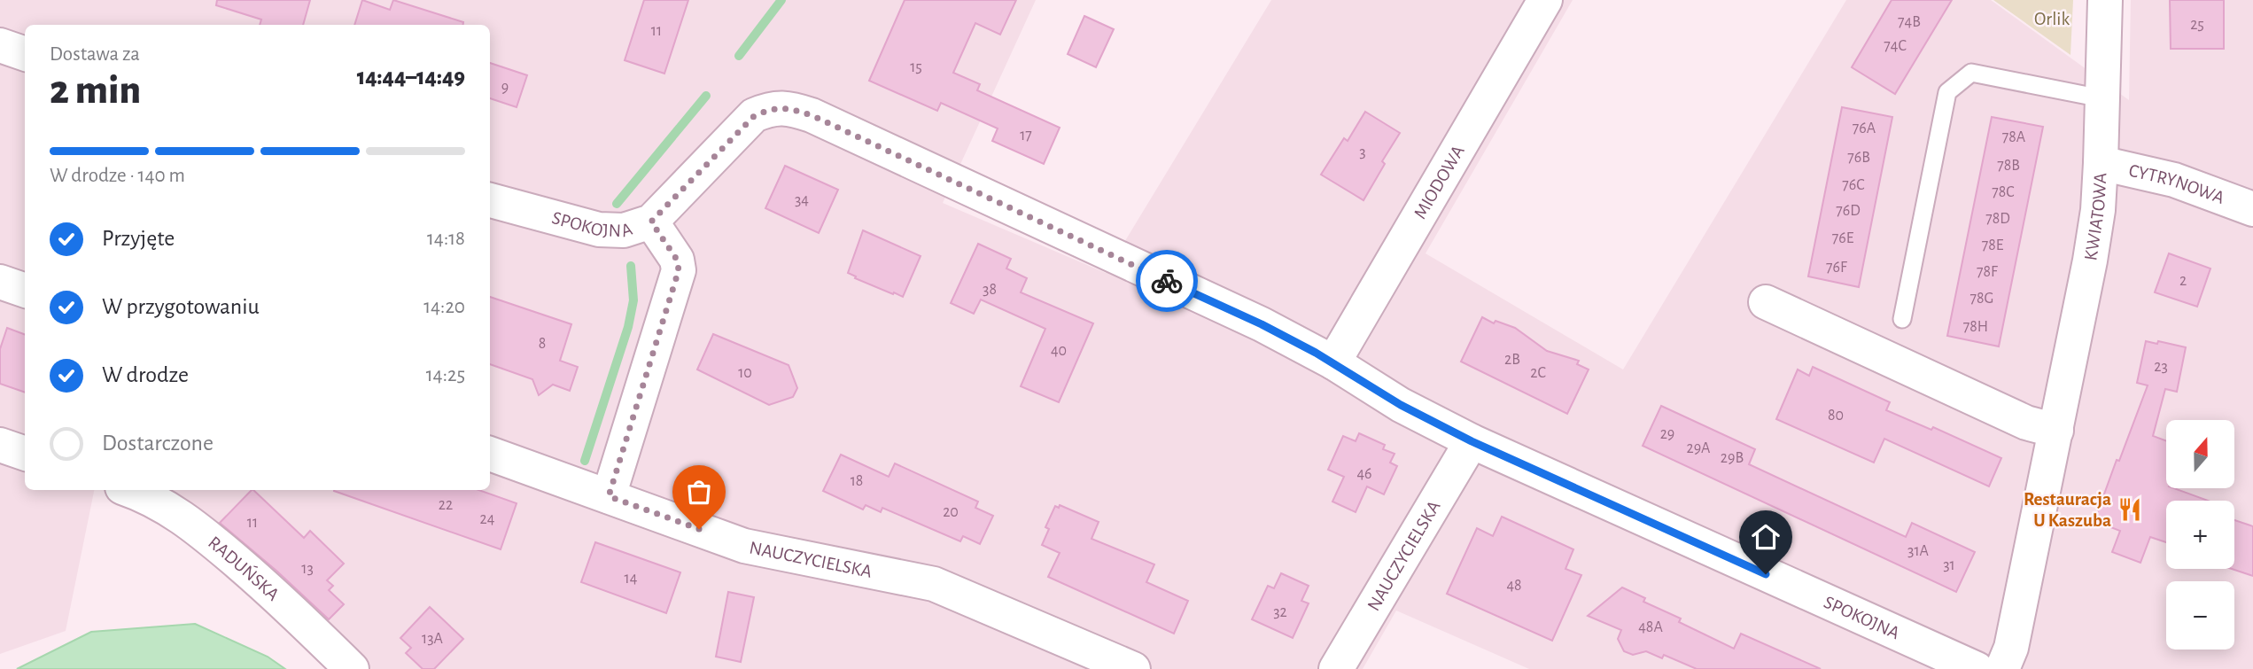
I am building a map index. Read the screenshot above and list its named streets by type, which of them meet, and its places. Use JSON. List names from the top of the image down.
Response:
{
  "streets": {
    "street": [
      "MIODOWA",
      "CYTRYNOWA",
      "KWIATOWA",
      "SPOKOJNA",
      "NAUCZYCIELSKA",
      "RADUŃSKA"
    ]
  },
  "crossings": [
    ["MIODOWA", "SPOKOJNA"],
    ["CYTRYNOWA", "KWIATOWA"],
    ["SPOKOJNA", "NAUCZYCIELSKA"]
  ],
  "parks": ["Orlik"],
  "places": {
    "restaurant": ["Restauracja U Kaszuba"]
  },
  "house_numbers": [
    "74B",
    "25",
    "11",
    "74C",
    "15",
    "9",
    "76A",
    "17",
    "78A",
    "3",
    "76B",
    "78B",
    "76C",
    "78C",
    "34",
    "76D",
    "78D",
    "76E",
    "78E",
    "76F",
    "78F",
    "2",
    "38",
    "78G",
    "78H",
    "8",
    "40",
    "2B",
    "23",
    "10",
    "2C",
    "80",
    "29",
    "29A",
    "29B",
    "46",
    "18",
    "22",
    "20",
    "24",
    "11",
    "31A",
    "31",
    "13",
    "14",
    "48",
    "32",
    "48A",
    "13A"
  ],
  "north": "top",
  "page": {
    "heading": ["2 min", "Dostawa za", "14:44–14:49"],
    "bar": "W drodze · 140 m",
    "list": [
      ["Przyjęte", "14:18"],
      ["W przygotowaniu", "14:20"],
      ["W drodze", "14:25"],
      "Dostarczone"
    ],
    "map_buttons": ["+", "−"]
  }
}
